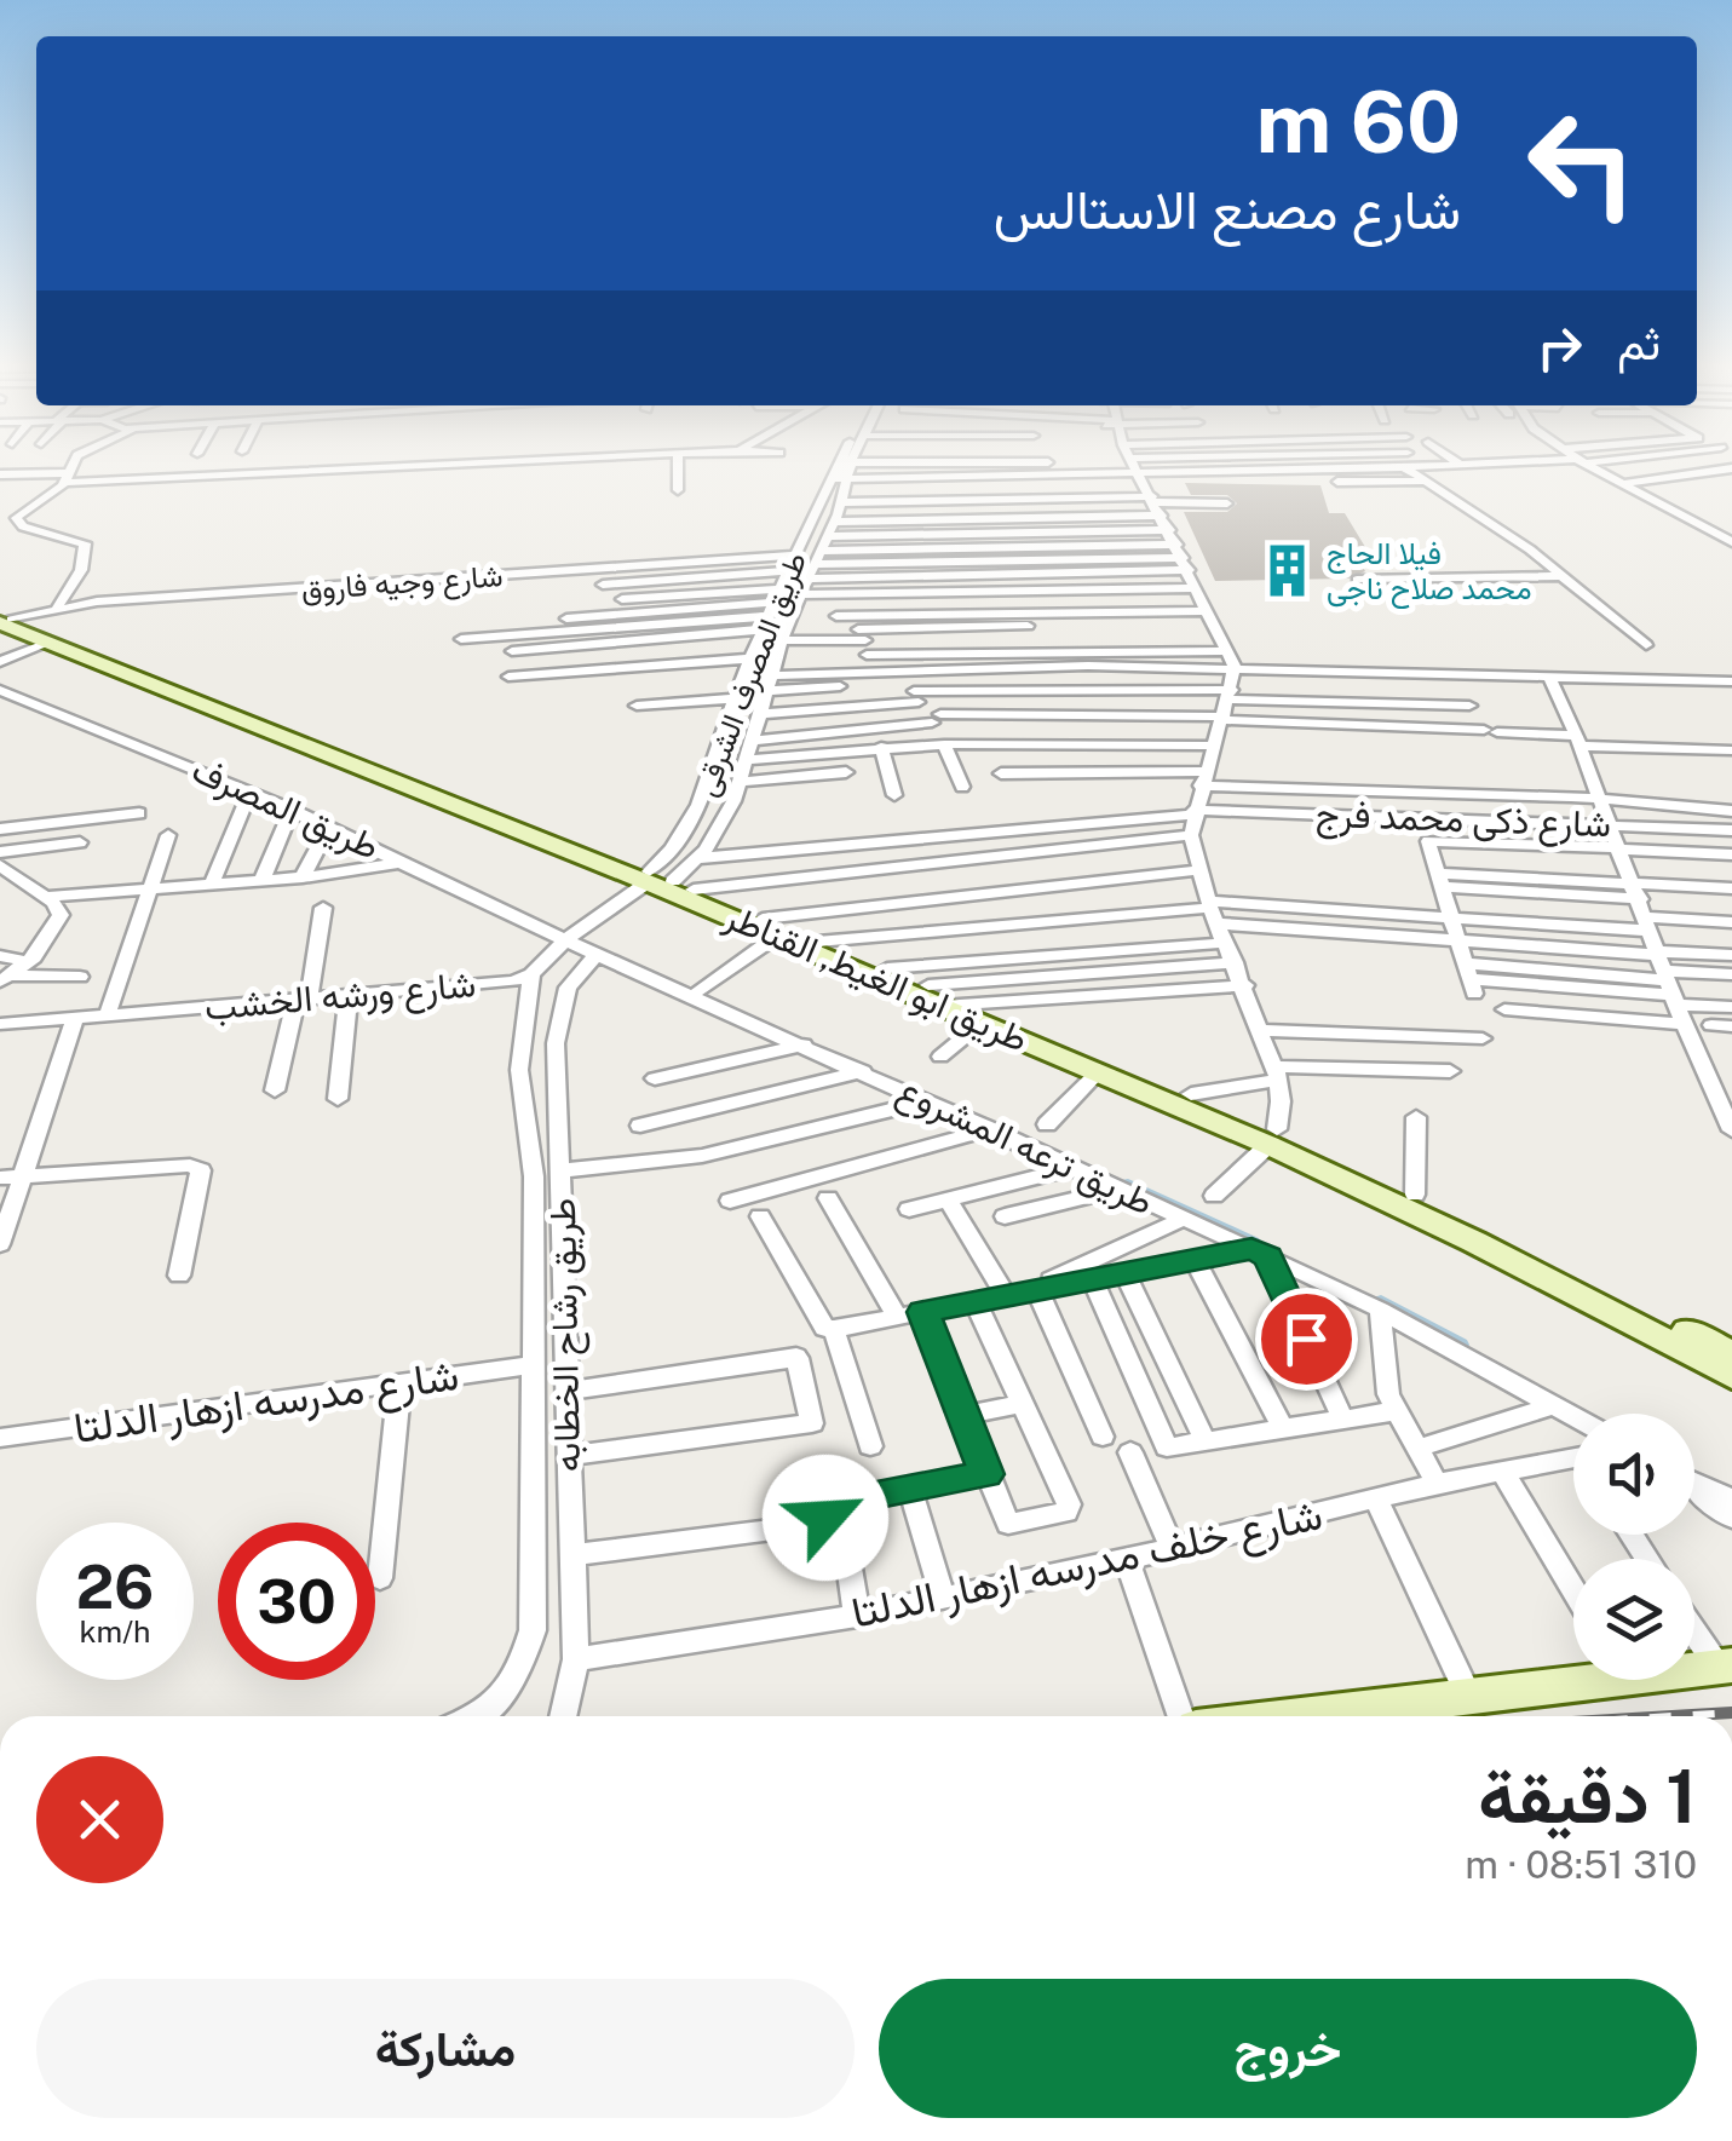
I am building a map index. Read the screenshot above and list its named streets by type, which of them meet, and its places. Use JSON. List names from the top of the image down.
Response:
{
  "streets": {
    "main road": ["طريق ابو الغيط, القناطر"],
    "street": [
      "شارع وجيه فاروق",
      "طريق المصرف الشرقى",
      "طريق المصرف",
      "شارع ذكى محمد فرج",
      "شارع ورشه الخشب",
      "طريق ترعه المشروع",
      "طريق رشاح الخطابه",
      "شارع مدرسه ازهار الدلتا",
      "شارع خلف مدرسه ازهار الدلتا"
    ]
  },
  "crossings": [
    ["شارع وجيه فاروق", "طريق المصرف الشرقى"],
    ["شارع وجيه فاروق", "طريق ابو الغيط, القناطر"],
    ["طريق المصرف الشرقى", "شارع ذكى محمد فرج"],
    ["طريق المصرف الشرقى", "طريق ابو الغيط, القناطر"],
    ["طريق المصرف", "طريق ترعه المشروع"],
    ["طريق ترعه المشروع", "طريق رشاح الخطابه"],
    ["طريق رشاح الخطابه", "شارع خلف مدرسه ازهار الدلتا"]
  ],
  "places": {
    "building": ["فيلا الحاج محمد صلاح ناجى"]
  },
  "page": {
    "turn": ["60 m", "شارع مصنع الاستالس"],
    "then": "ثم",
    "speed": "26 km/h",
    "limit": "30",
    "heading": ["1 دقيقة", "310 m · 08:51"],
    "buttons": ["خروج", "مشاركة"]
  }
}
